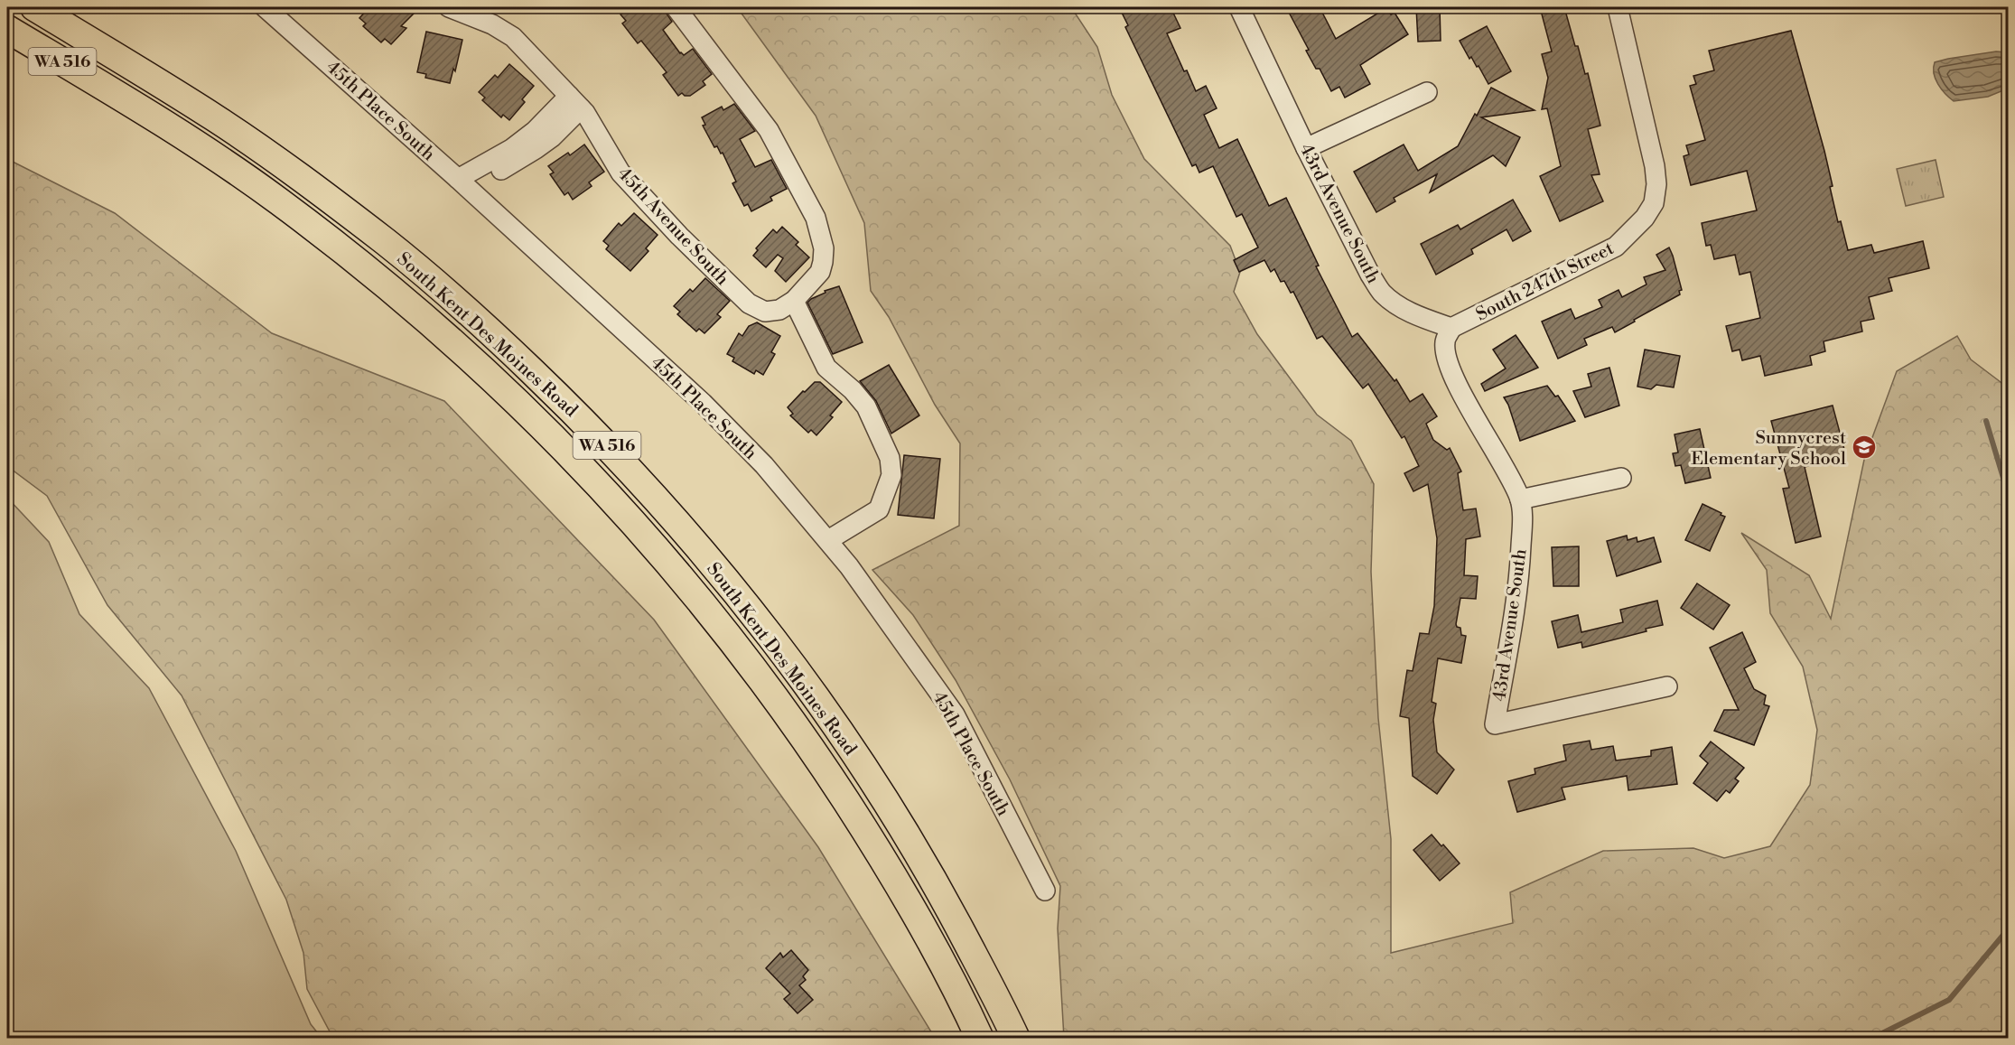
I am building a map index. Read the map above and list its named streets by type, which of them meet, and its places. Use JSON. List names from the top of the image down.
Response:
{
  "streets": {
    "highway": ["WA 516", "South Kent Des Moines Road"],
    "street": [
      "45th Place South",
      "43rd Avenue South",
      "45th Avenue South",
      "South 247th Street"
    ]
  },
  "crossings": [
    ["43rd Avenue South", "South 247th Street"]
  ],
  "places": {
    "school or university": ["Sunnycrest Elementary School"]
  }
}
